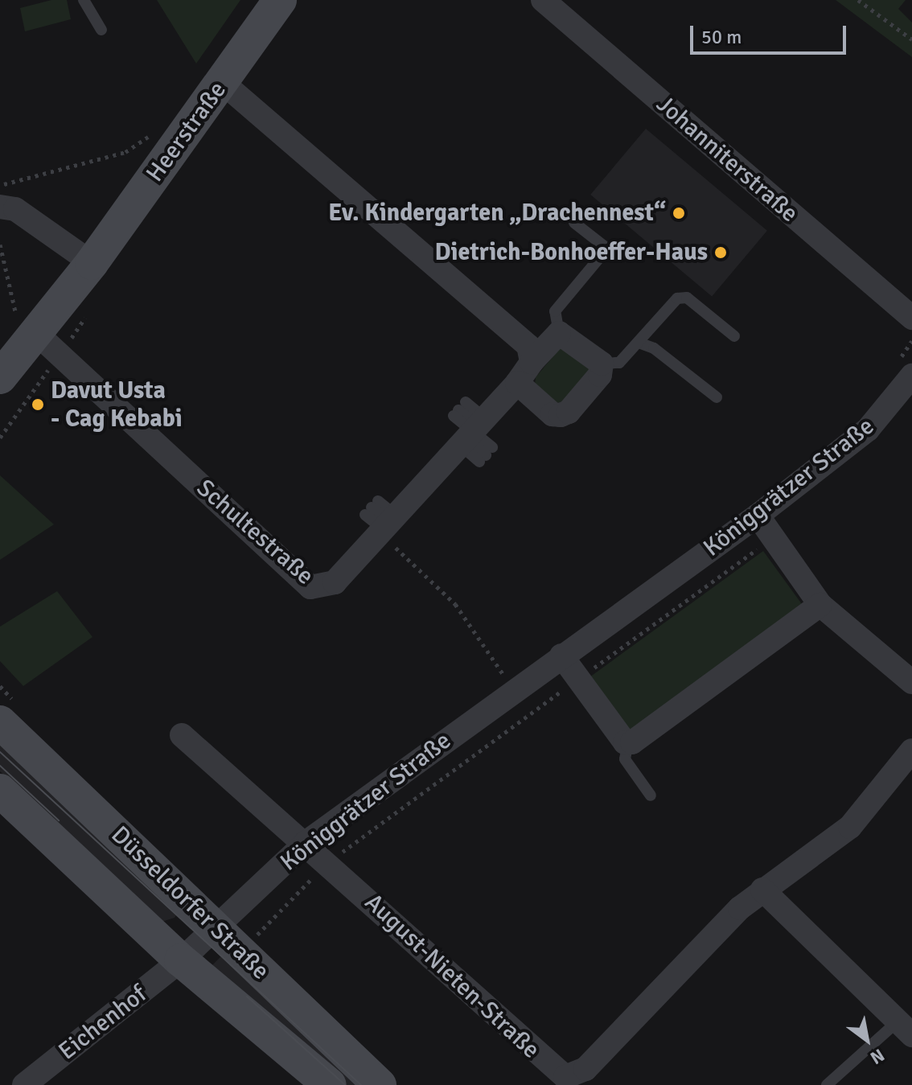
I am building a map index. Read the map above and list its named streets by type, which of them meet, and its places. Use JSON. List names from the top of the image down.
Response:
{
  "streets": {
    "main road": ["Heerstraße", "Düsseldorfer Straße"],
    "street": [
      "Johanniterstraße",
      "Königgrätzer Straße",
      "Schultestraße",
      "August-Nieten-Straße",
      "Eichenhof"
    ]
  },
  "crossings": [
    ["Heerstraße", "Schultestraße"],
    ["Königgrätzer Straße", "Düsseldorfer Straße"],
    ["Königgrätzer Straße", "August-Nieten-Straße"],
    ["Königgrätzer Straße", "Eichenhof"],
    ["Düsseldorfer Straße", "Eichenhof"]
  ],
  "places": ["Ev. Kindergarten „Drachennest“", "Dietrich-Bonhoeffer-Haus", "Davut Usta - Cag Kebabi"],
  "scale_bar": "50 m",
  "north": "bottom right"
}
